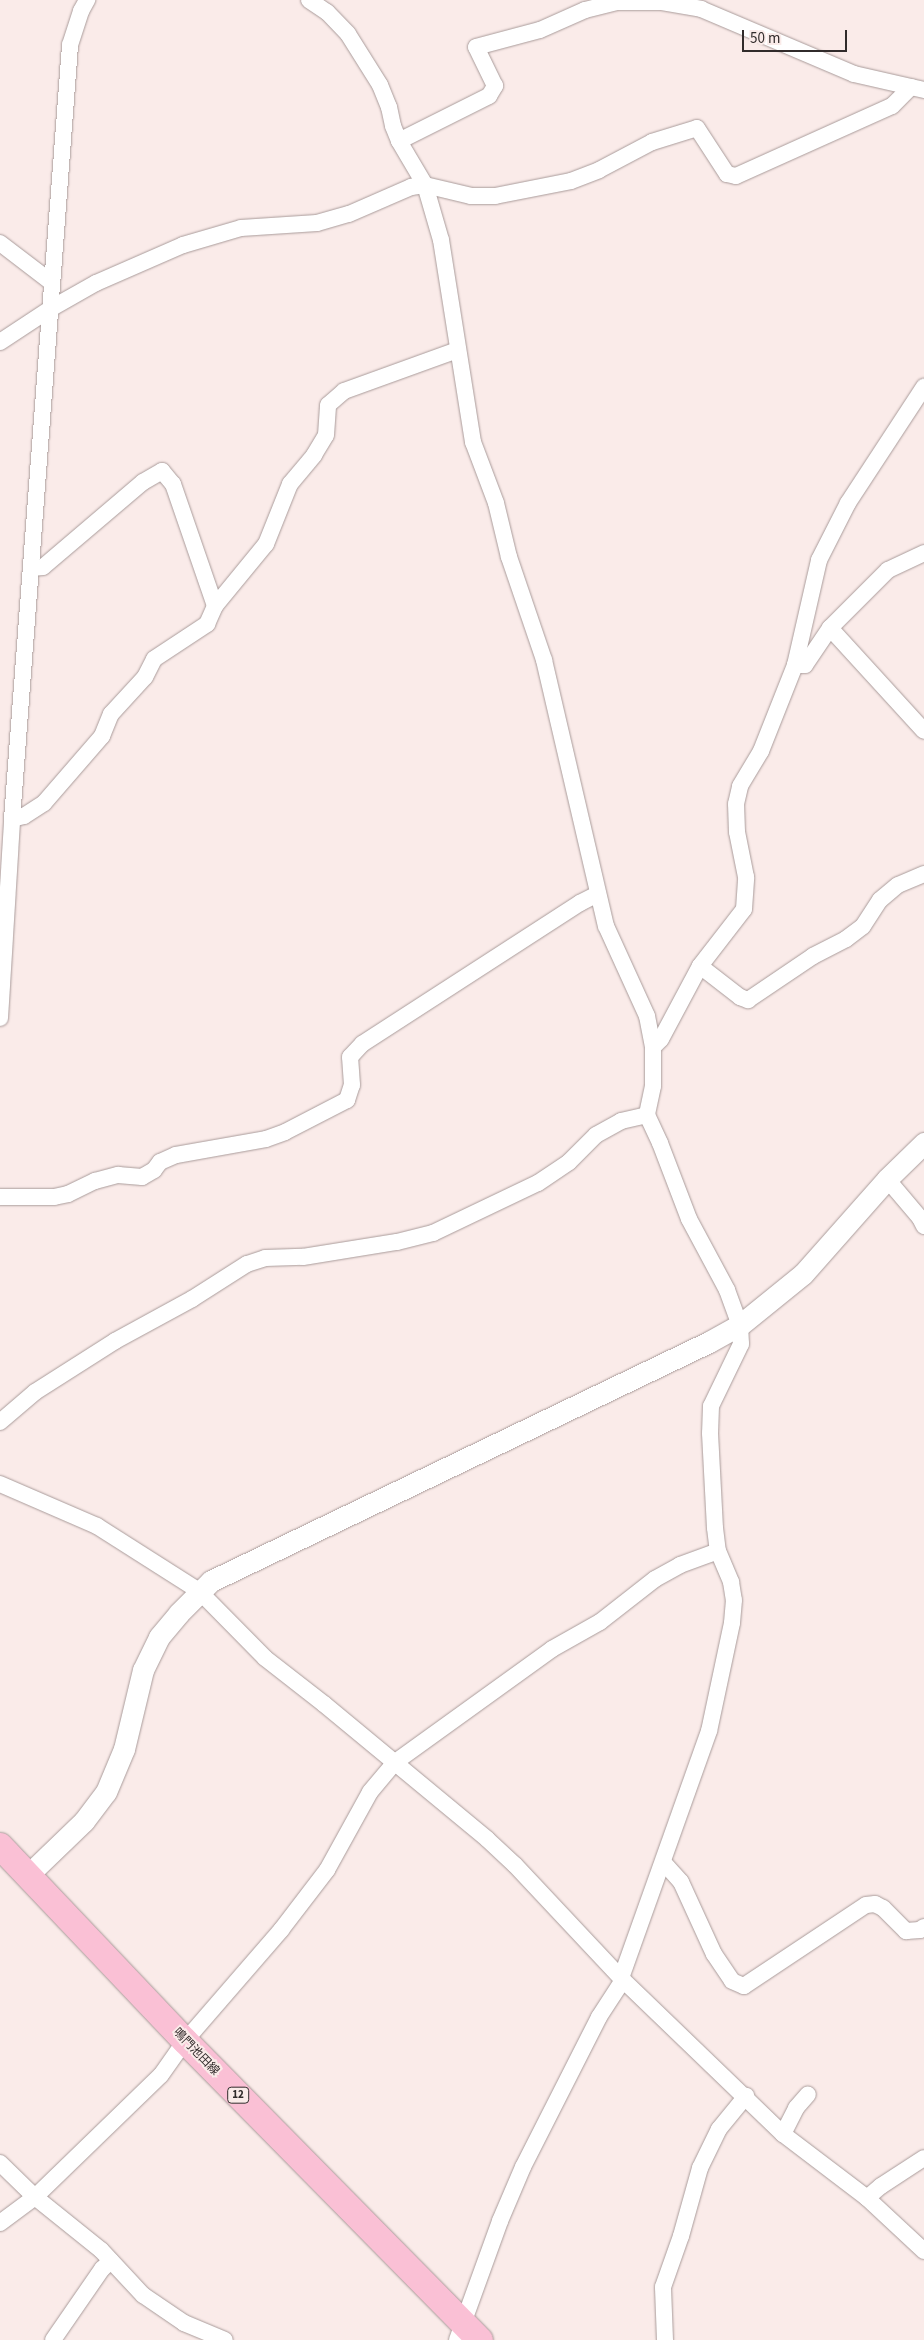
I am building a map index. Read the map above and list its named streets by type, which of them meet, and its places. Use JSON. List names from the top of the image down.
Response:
{
  "streets": {
    "main road": ["鳴門池田線", "12"]
  },
  "scale_bar": "50 m"
}
